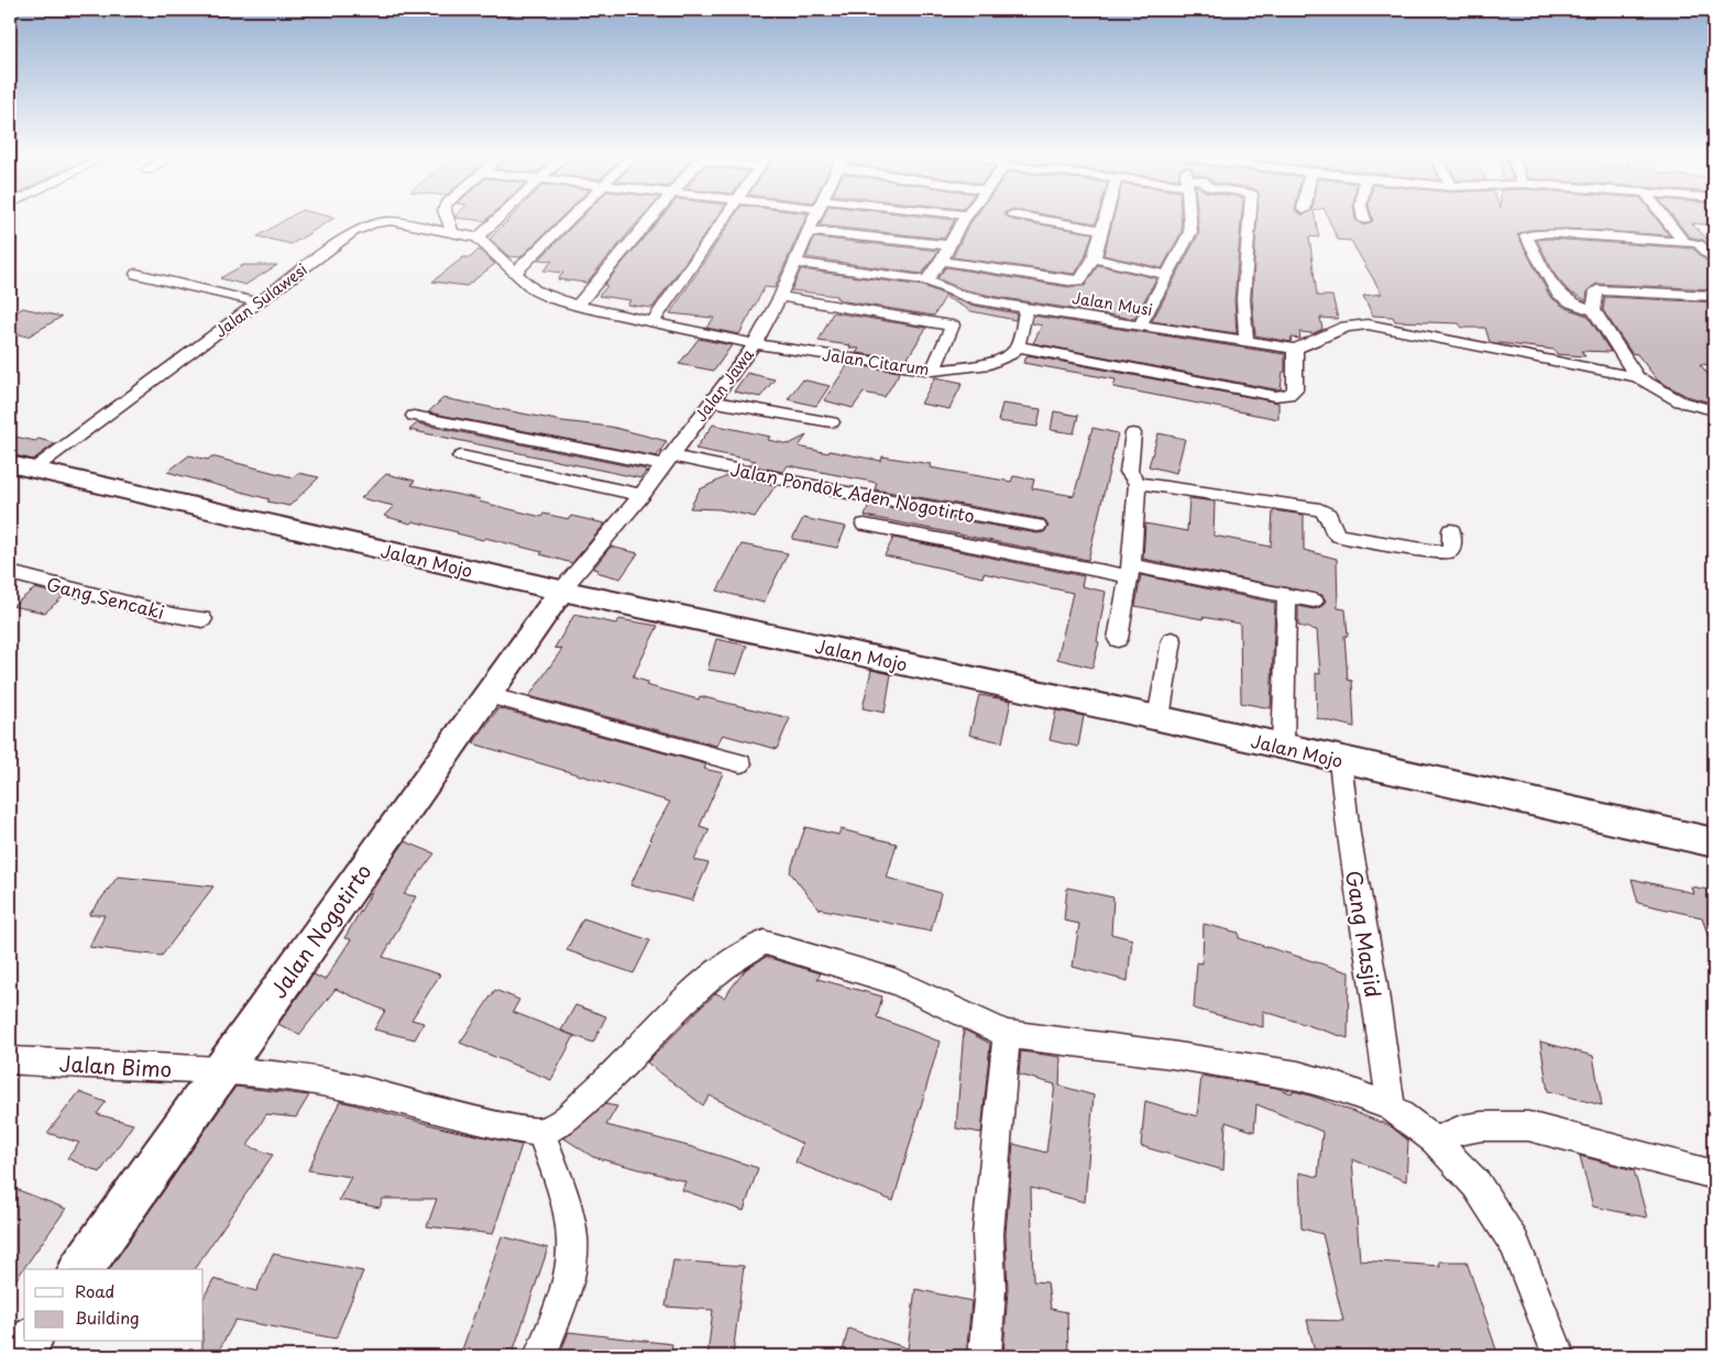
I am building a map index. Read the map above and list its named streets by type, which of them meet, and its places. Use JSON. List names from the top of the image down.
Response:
{
  "streets": {
    "street": [
      "Jalan Sulawesi",
      "Jalan Musi",
      "Jalan Citarum",
      "Jalan Jawa",
      "Jalan Pondok Aden Nogotirto",
      "Jalan Mojo",
      "Gang Sencaki",
      "Jalan Nogotirto",
      "Gang Masjid",
      "Jalan Bimo"
    ]
  },
  "crossings": [
    ["Jalan Sulawesi", "Jalan Mojo"],
    ["Jalan Citarum", "Jalan Jawa"],
    ["Jalan Jawa", "Jalan Pondok Aden Nogotirto"],
    ["Jalan Jawa", "Jalan Mojo"],
    ["Jalan Jawa", "Jalan Nogotirto"],
    ["Jalan Mojo", "Jalan Nogotirto"],
    ["Jalan Mojo", "Gang Masjid"],
    ["Jalan Nogotirto", "Jalan Bimo"]
  ],
  "legend": ["Road", "Building"]
}
